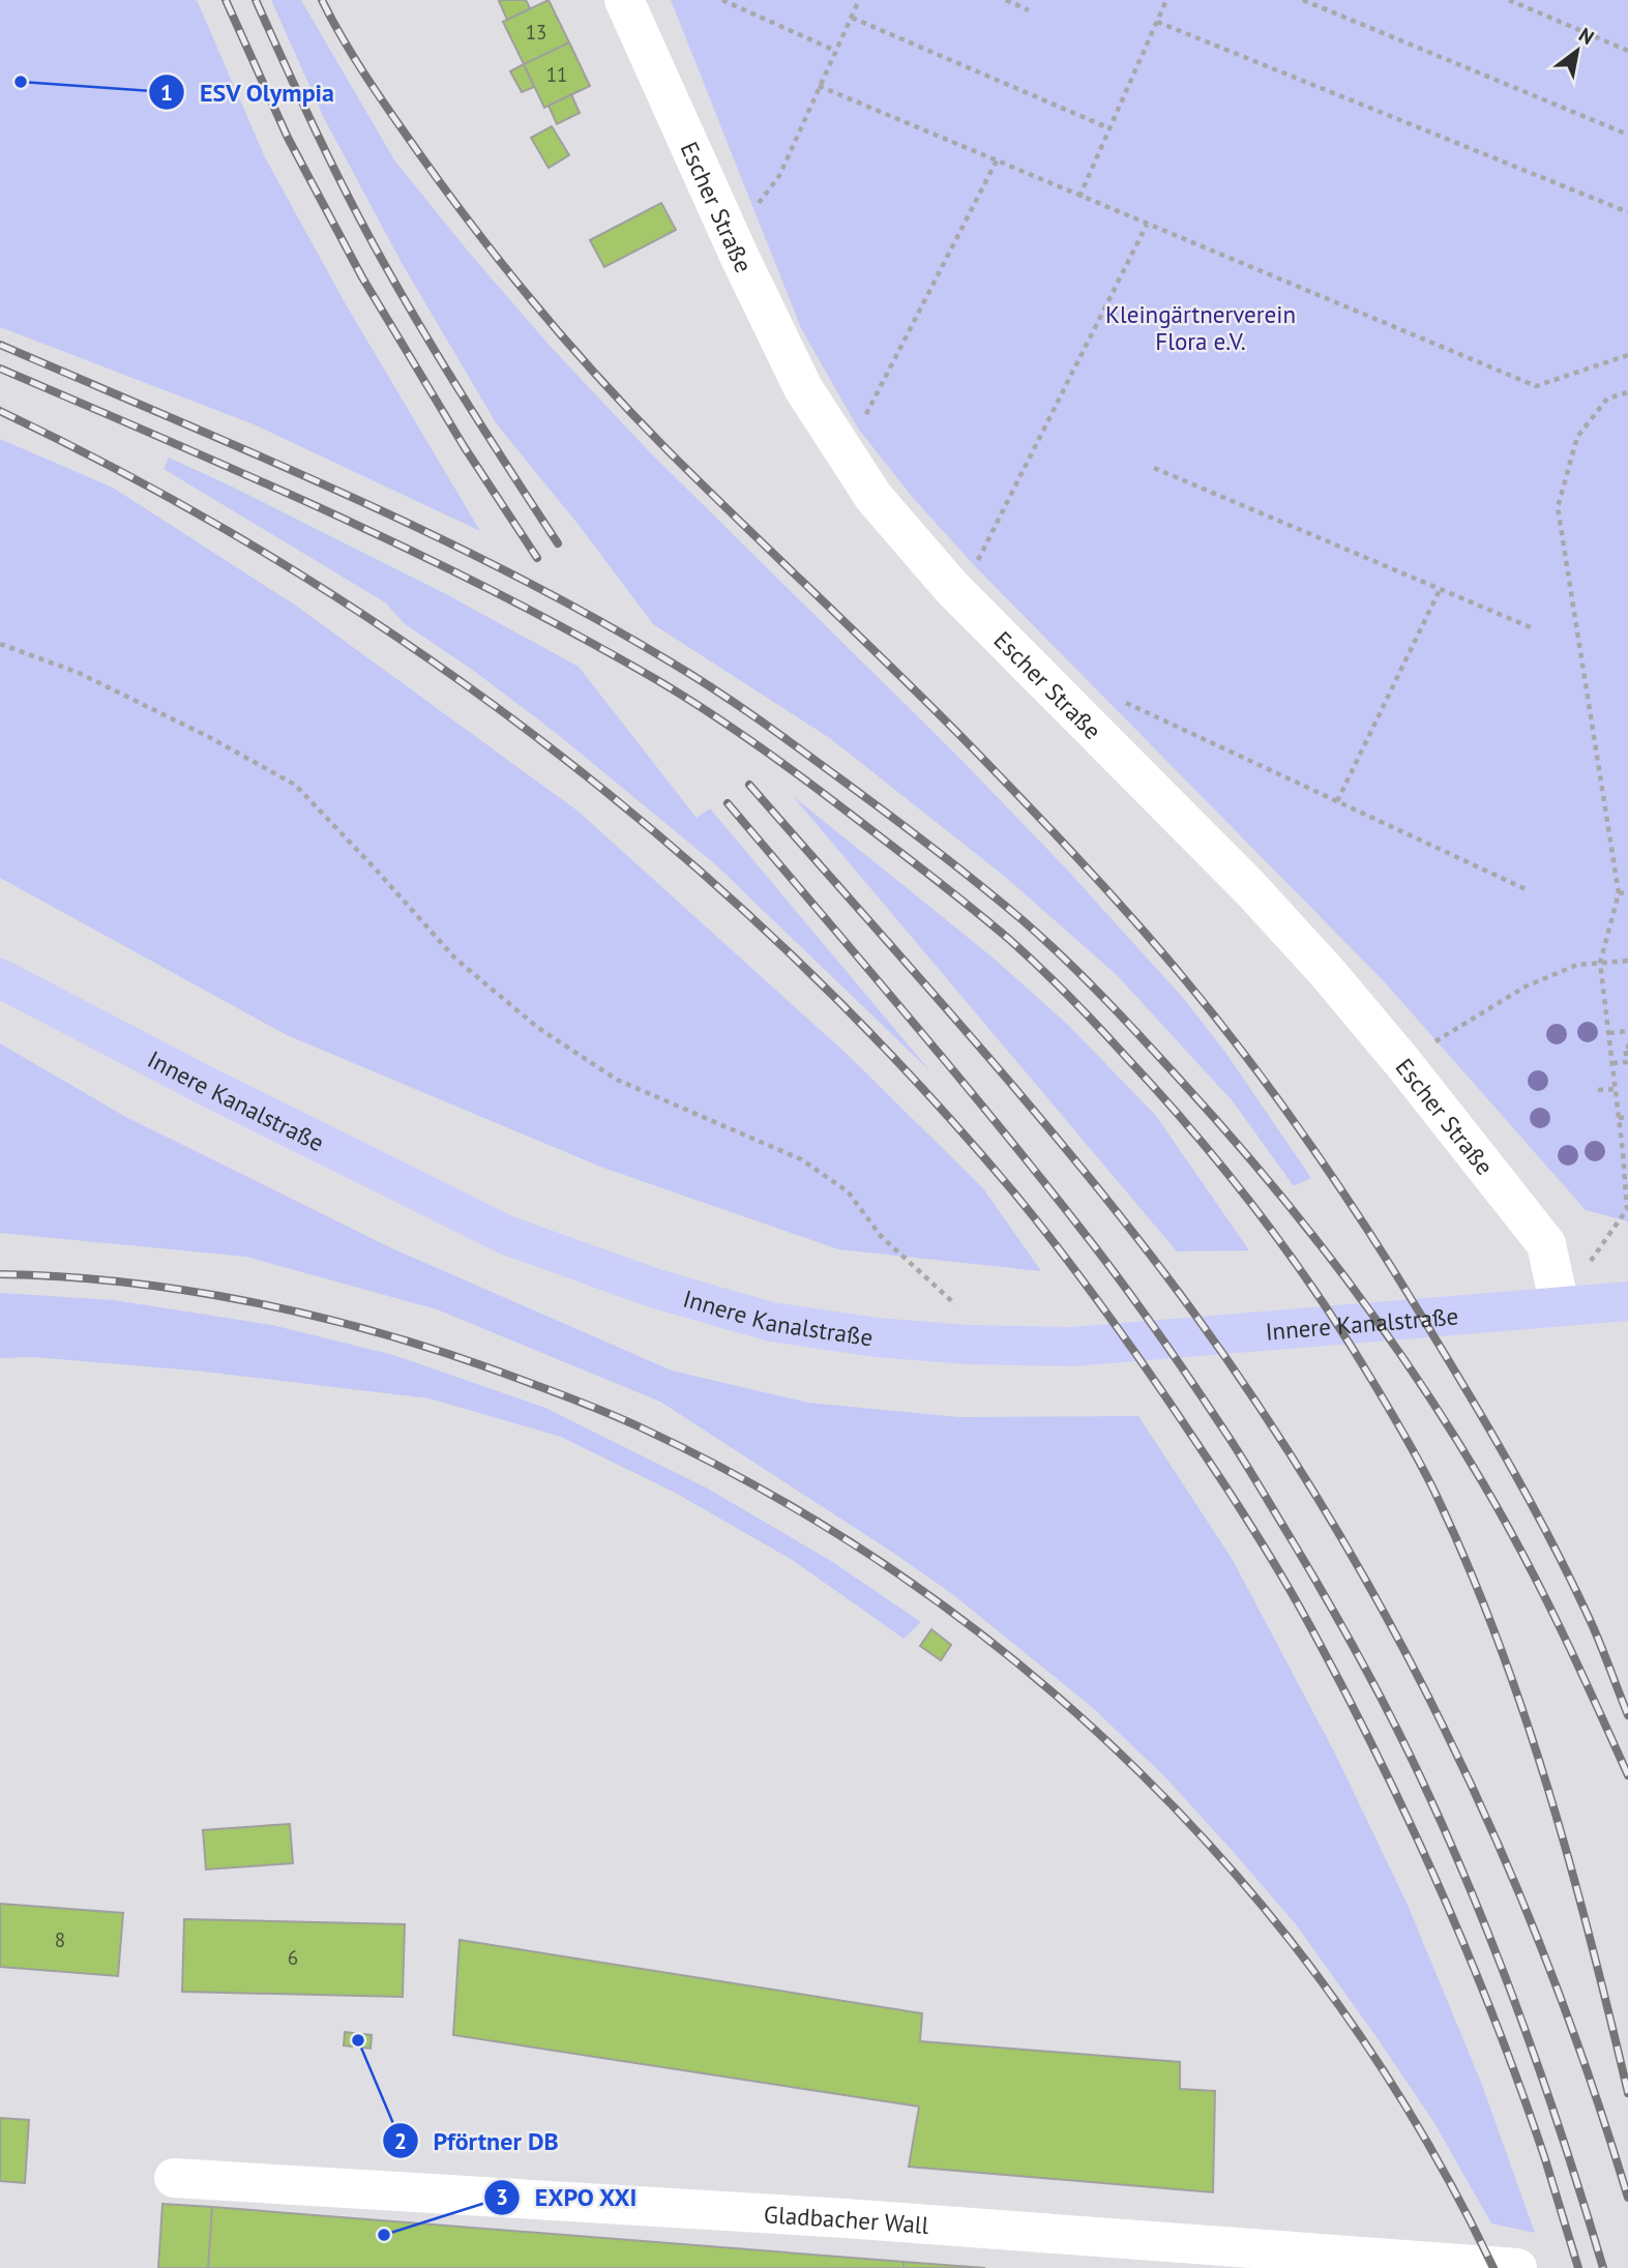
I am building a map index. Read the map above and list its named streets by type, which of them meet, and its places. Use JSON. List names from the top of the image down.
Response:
{
  "streets": {
    "main road": ["Innere Kanalstraße"],
    "street": ["Escher Straße", "Gladbacher Wall"]
  },
  "crossings": [
    ["Escher Straße", "Innere Kanalstraße"]
  ],
  "parks": ["Kleingärtnerverein Flora e.V."],
  "places": ["ESV Olympia", "Pförtner DB", "EXPO XXI"],
  "house_numbers": [
    "13",
    "11",
    "8",
    "6"
  ],
  "north": "top right"
}
